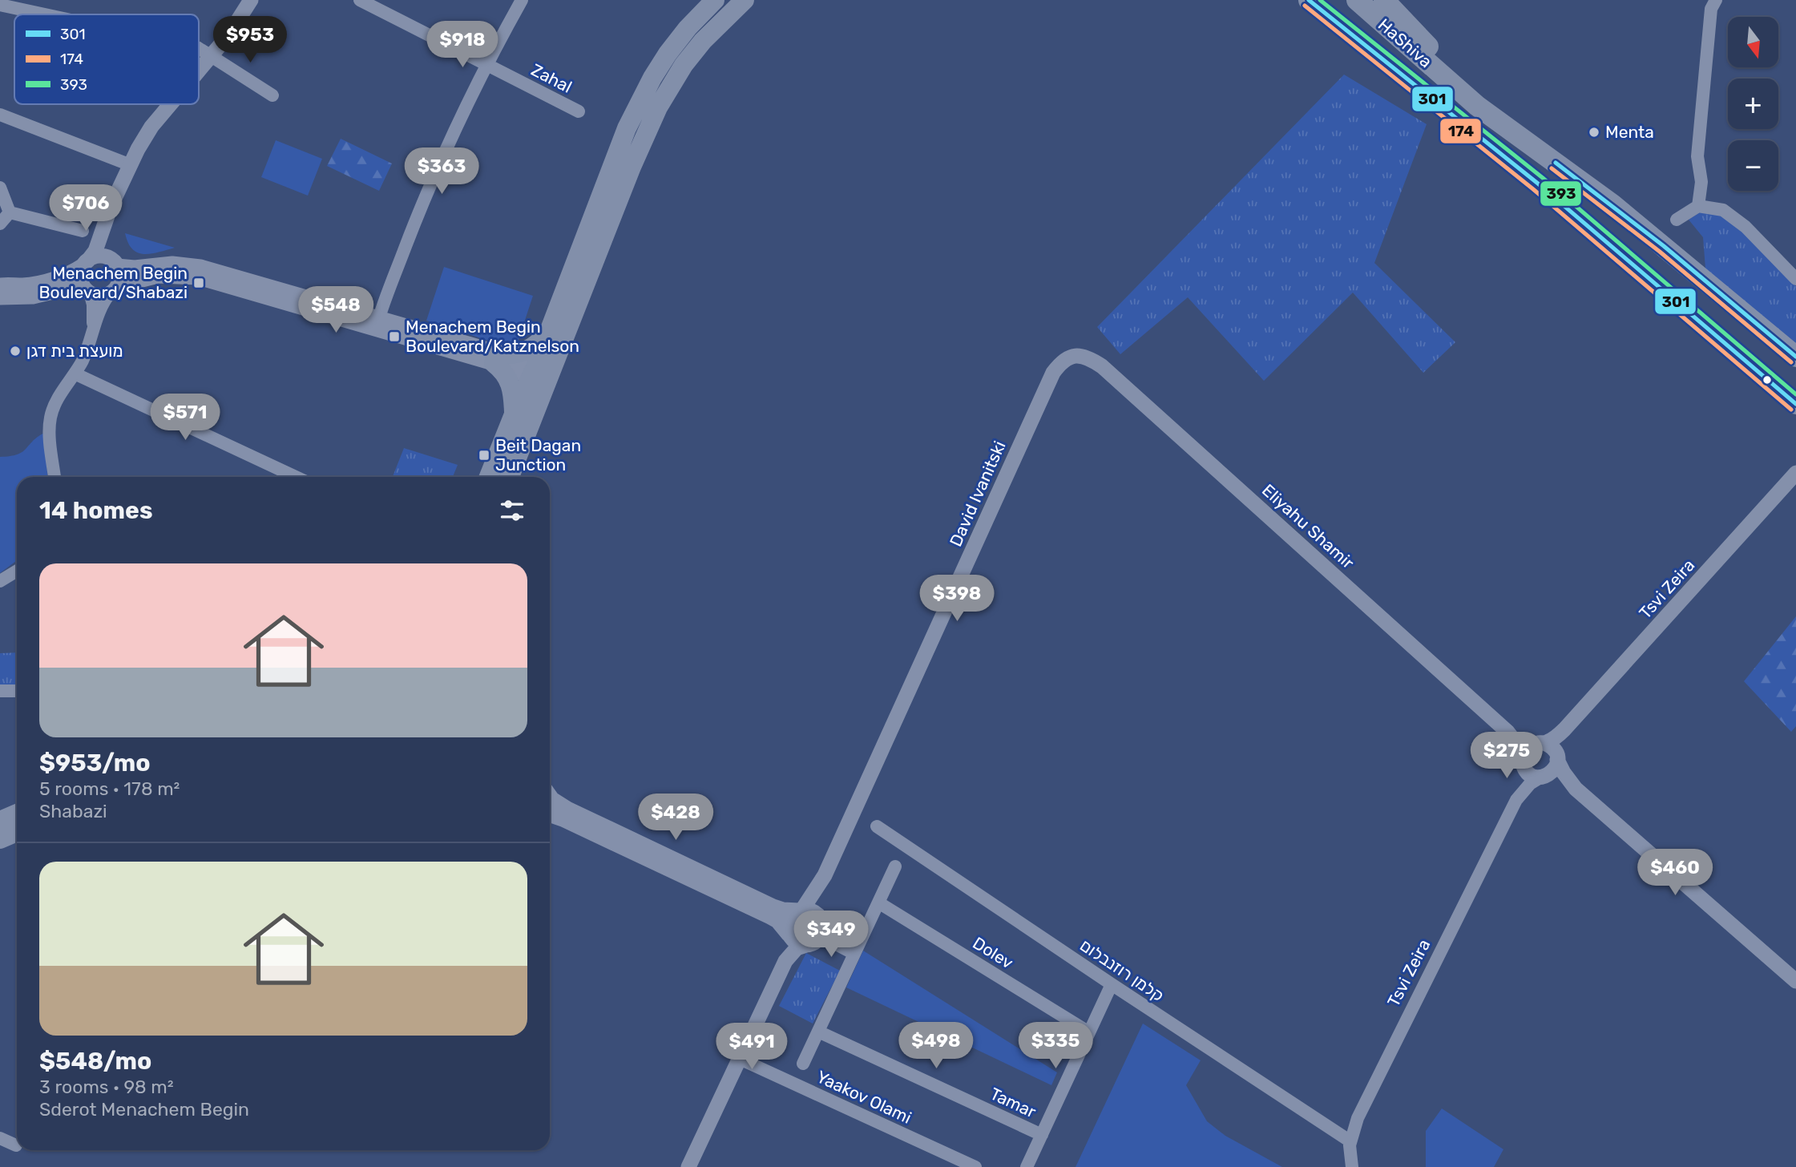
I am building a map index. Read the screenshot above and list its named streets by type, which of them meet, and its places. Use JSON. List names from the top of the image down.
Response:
{
  "streets": {
    "highway": ["HaShiva"],
    "street": [
      "Zahal",
      "David Ivanitski",
      "Eliyahu Shamir",
      "Tsvi Zeira",
      "Dolev",
      "קלמן רוזנבלום",
      "Yaakov Olami",
      "Tamar"
    ]
  },
  "crossings": [
    ["David Ivanitski", "Eliyahu Shamir"],
    ["Eliyahu Shamir", "Tsvi Zeira"],
    ["Tsvi Zeira", "קלמן רוזנבלום"]
  ],
  "places": {
    "other": ["Menta", "מועצת בית דגן"],
    "transit": ["Menachem Begin Boulevard/Shabazi", "Menachem Begin Boulevard/Katznelson", "Beit Dagan Junction"]
  },
  "lines": ["transit line 301", "transit line 393", "transit line 174"],
  "legend": ["301", "174", "393"],
  "north": "bottom",
  "page": {
    "price": [
      "$953",
      "$918",
      "$363",
      "$706",
      "$548",
      "$571",
      "$398",
      "$275",
      "$428",
      "$460",
      "$349",
      "$498",
      "$335",
      "$491"
    ],
    "map_buttons": ["+", "−"],
    "heading": "14 homes",
    "list": [
      {
        "name": "$953/mo",
        "note": "5 rooms · 178 m² · Shabazi"
      },
      {
        "name": "$548/mo",
        "note": "3 rooms · 98 m² · Sderot Menachem Begin"
      }
    ]
  }
}
